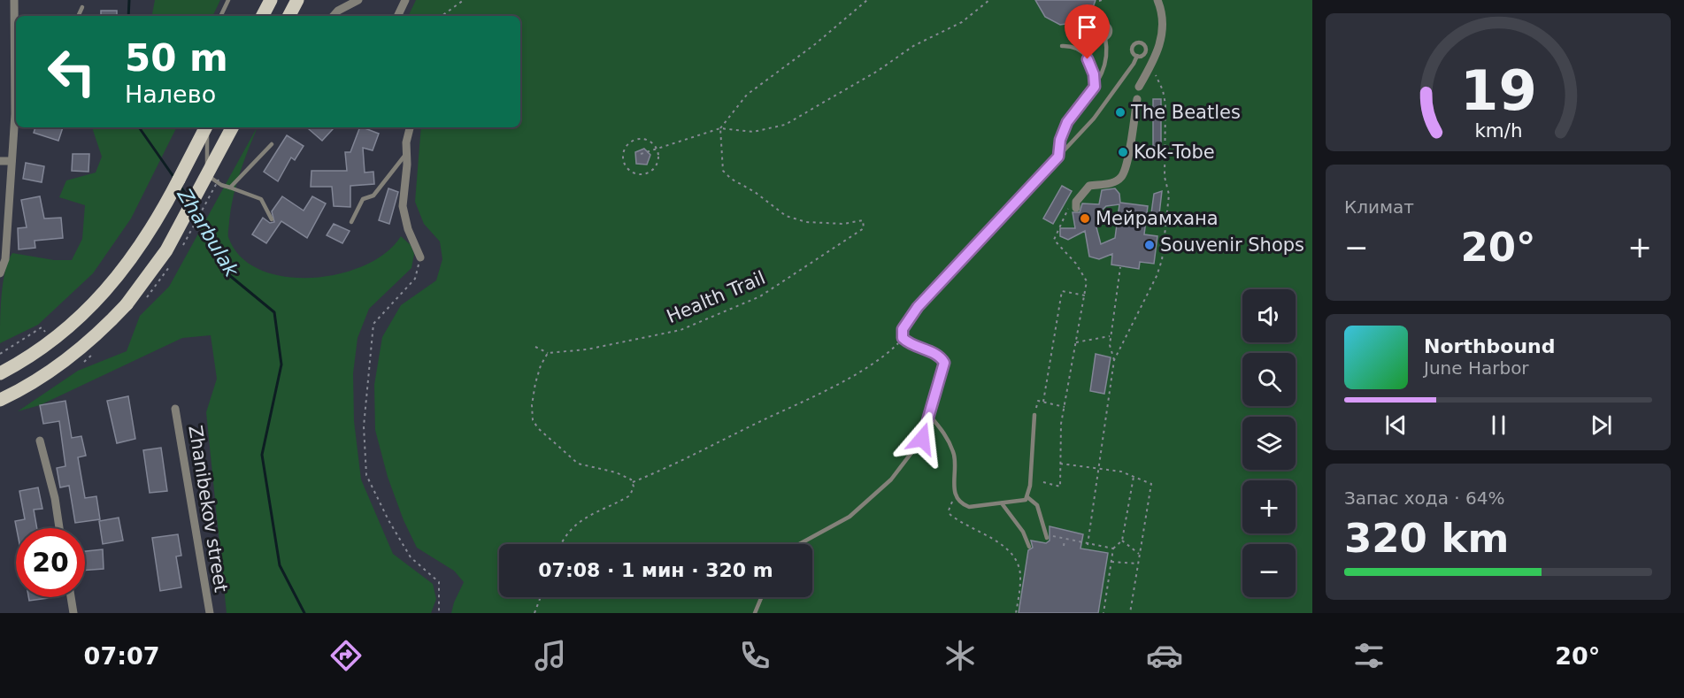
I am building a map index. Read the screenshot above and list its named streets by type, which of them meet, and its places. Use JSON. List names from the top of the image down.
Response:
{
  "streets": {
    "street": ["Zhanibekov street"],
    "path": ["Health Trail"]
  },
  "water": ["Zharbulak"],
  "places": [
    "The Beatles",
    "Kok-Tobe",
    "Мейрамхана",
    "Souvenir Shops"
  ],
  "page": {
    "turn": ["50 m", "Налево"],
    "tile": [
      "Климат",
      ["Запас хода · 64%", "320 km"]
    ],
    "heat": ["−", "20°", "+"],
    "map_buttons": ["+", "−"],
    "song": ["Northbound", "June Harbor"],
    "limit": "20",
    "trip": "07:08 · 1 мин · 320 m",
    "tabs": ["07:07", "20°"],
    "gauge": ["19", "km/h"]
  }
}
